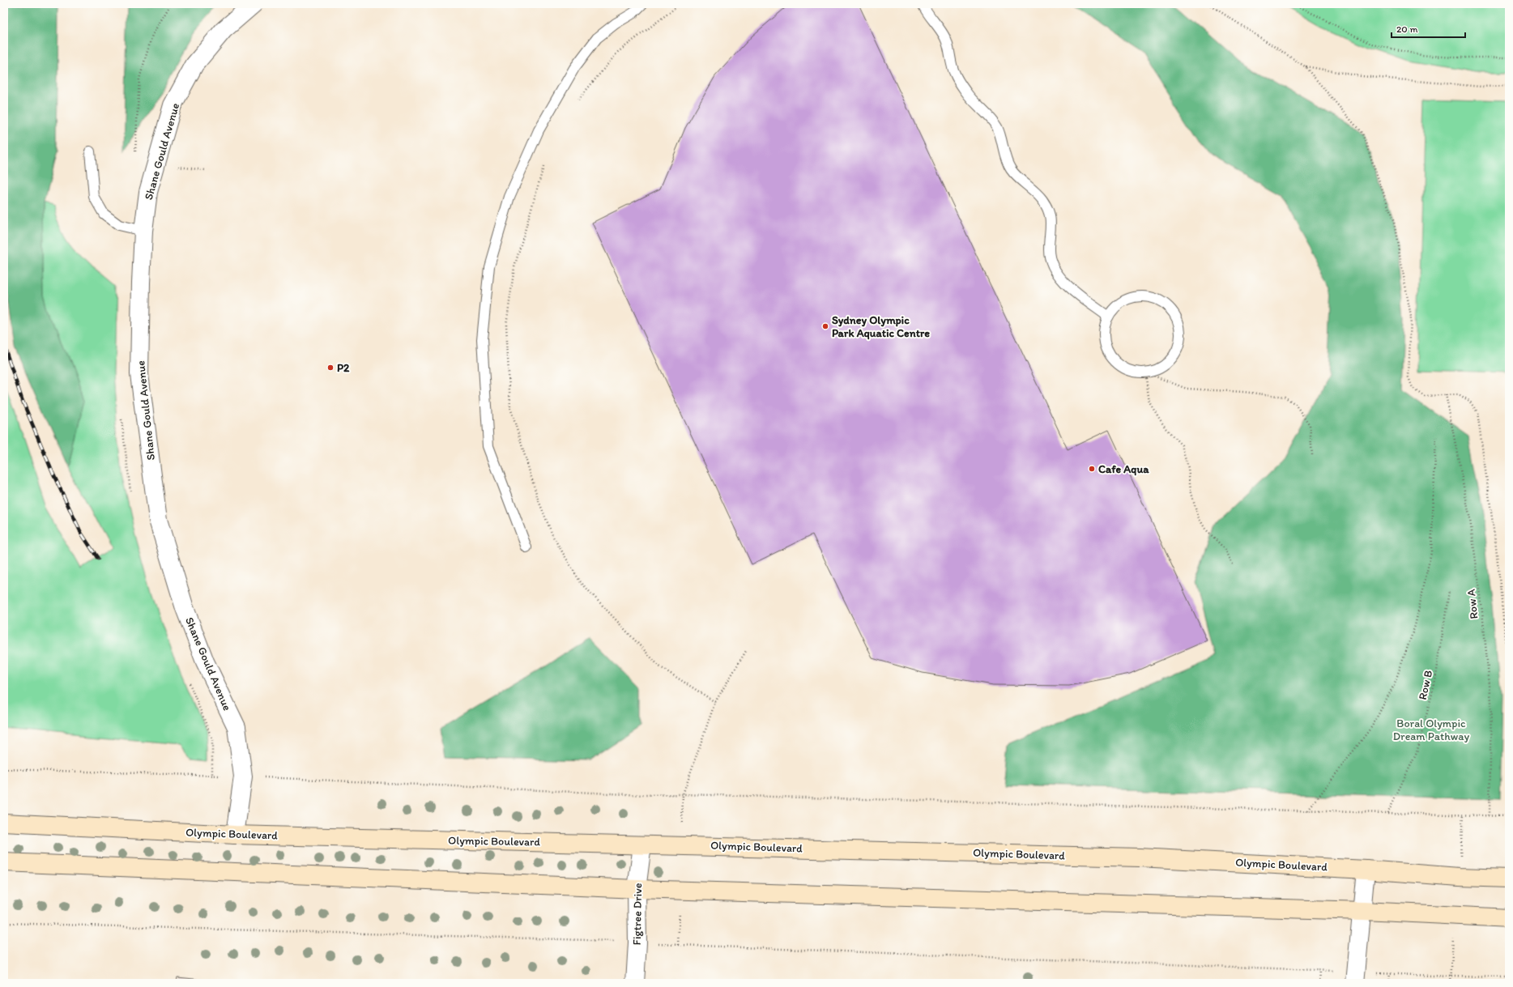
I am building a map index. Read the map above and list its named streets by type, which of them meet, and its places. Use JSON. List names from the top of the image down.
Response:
{
  "streets": {
    "street": ["Shane Gould Avenue", "Olympic Boulevard", "Figtree Drive"],
    "path": ["Row A", "Row B"]
  },
  "crossings": [
    ["Shane Gould Avenue", "Olympic Boulevard"],
    ["Olympic Boulevard", "Figtree Drive"]
  ],
  "parks": ["Boral Olympic Dream Pathway"],
  "places": ["Sydney Olympic Park Aquatic Centre", "P2", "Cafe Aqua"],
  "scale_bar": "20 m"
}
